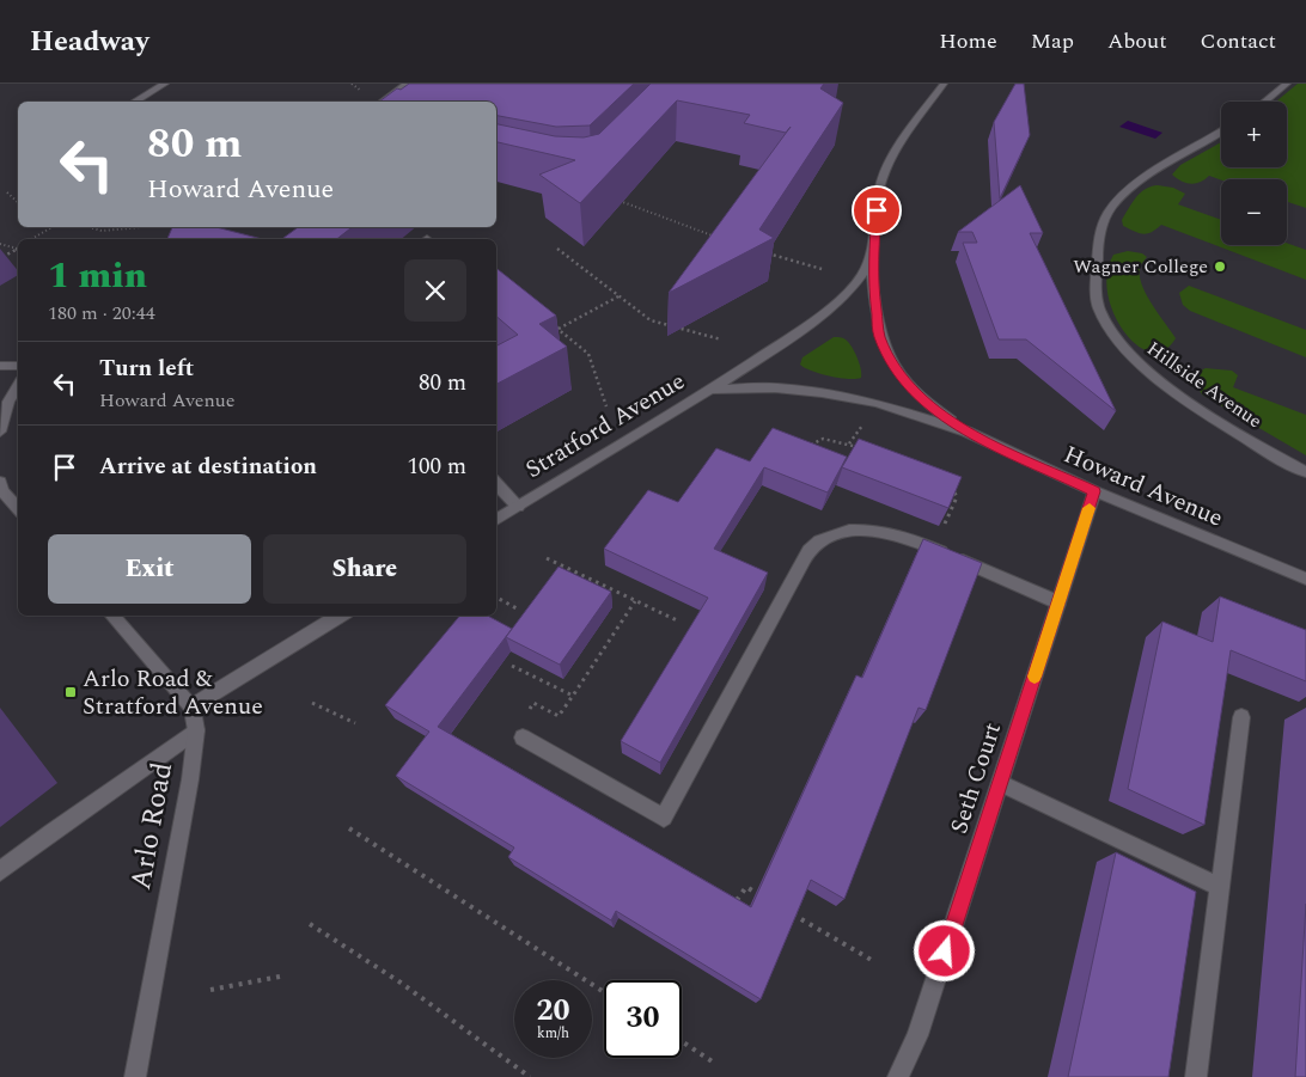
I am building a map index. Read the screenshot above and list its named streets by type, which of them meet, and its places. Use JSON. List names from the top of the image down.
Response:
{
  "streets": {
    "street": [
      "Hillside Avenue",
      "Stratford Avenue",
      "Howard Avenue",
      "Seth Court",
      "Arlo Road"
    ]
  },
  "crossings": [
    ["Stratford Avenue", "Howard Avenue"],
    ["Howard Avenue", "Seth Court"]
  ],
  "places": {
    "other": ["Wagner College"],
    "transit": ["Arlo Road & Stratford Avenue"]
  },
  "page": {
    "header": "Headway",
    "nav": [
      "Home",
      "Map",
      "About",
      "Contact"
    ],
    "map_buttons": ["+", "−"],
    "turn": ["80 m", "Howard Avenue"],
    "heading": ["1 min", "180 m · 20:44"],
    "list": [
      {
        "name": "Turn left",
        "note": "Howard Avenue",
        "value": "80 m"
      },
      {
        "name": "Arrive at destination",
        "value": "100 m"
      }
    ],
    "buttons": ["Exit", "Share"],
    "speed": "20 km/h",
    "limit": "30"
  }
}
